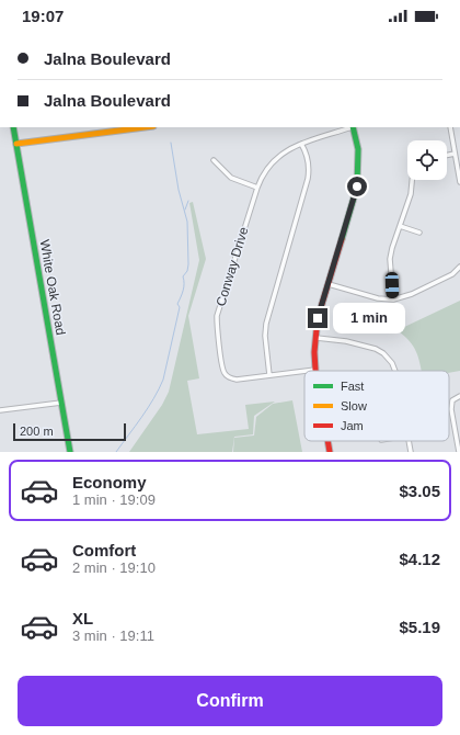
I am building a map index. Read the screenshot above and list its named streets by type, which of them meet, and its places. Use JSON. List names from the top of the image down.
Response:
{
  "streets": {
    "street": ["Conway Drive", "White Oak Road"]
  },
  "legend": ["Fast", "Slow", "Jam"],
  "scale_bar": "200 m",
  "page": {
    "status": "19:07",
    "banner": ["Jalna Boulevard", "Jalna Boulevard"],
    "bubble": "1 min",
    "scale": "200 m",
    "list": [
      {
        "name": "Economy",
        "note": "1 min · 19:09",
        "value": "$3.05"
      },
      {
        "name": "Comfort",
        "note": "2 min · 19:10",
        "value": "$4.12"
      },
      {
        "name": "XL",
        "note": "3 min · 19:11",
        "value": "$5.19"
      }
    ],
    "buttons": "Confirm"
  }
}
